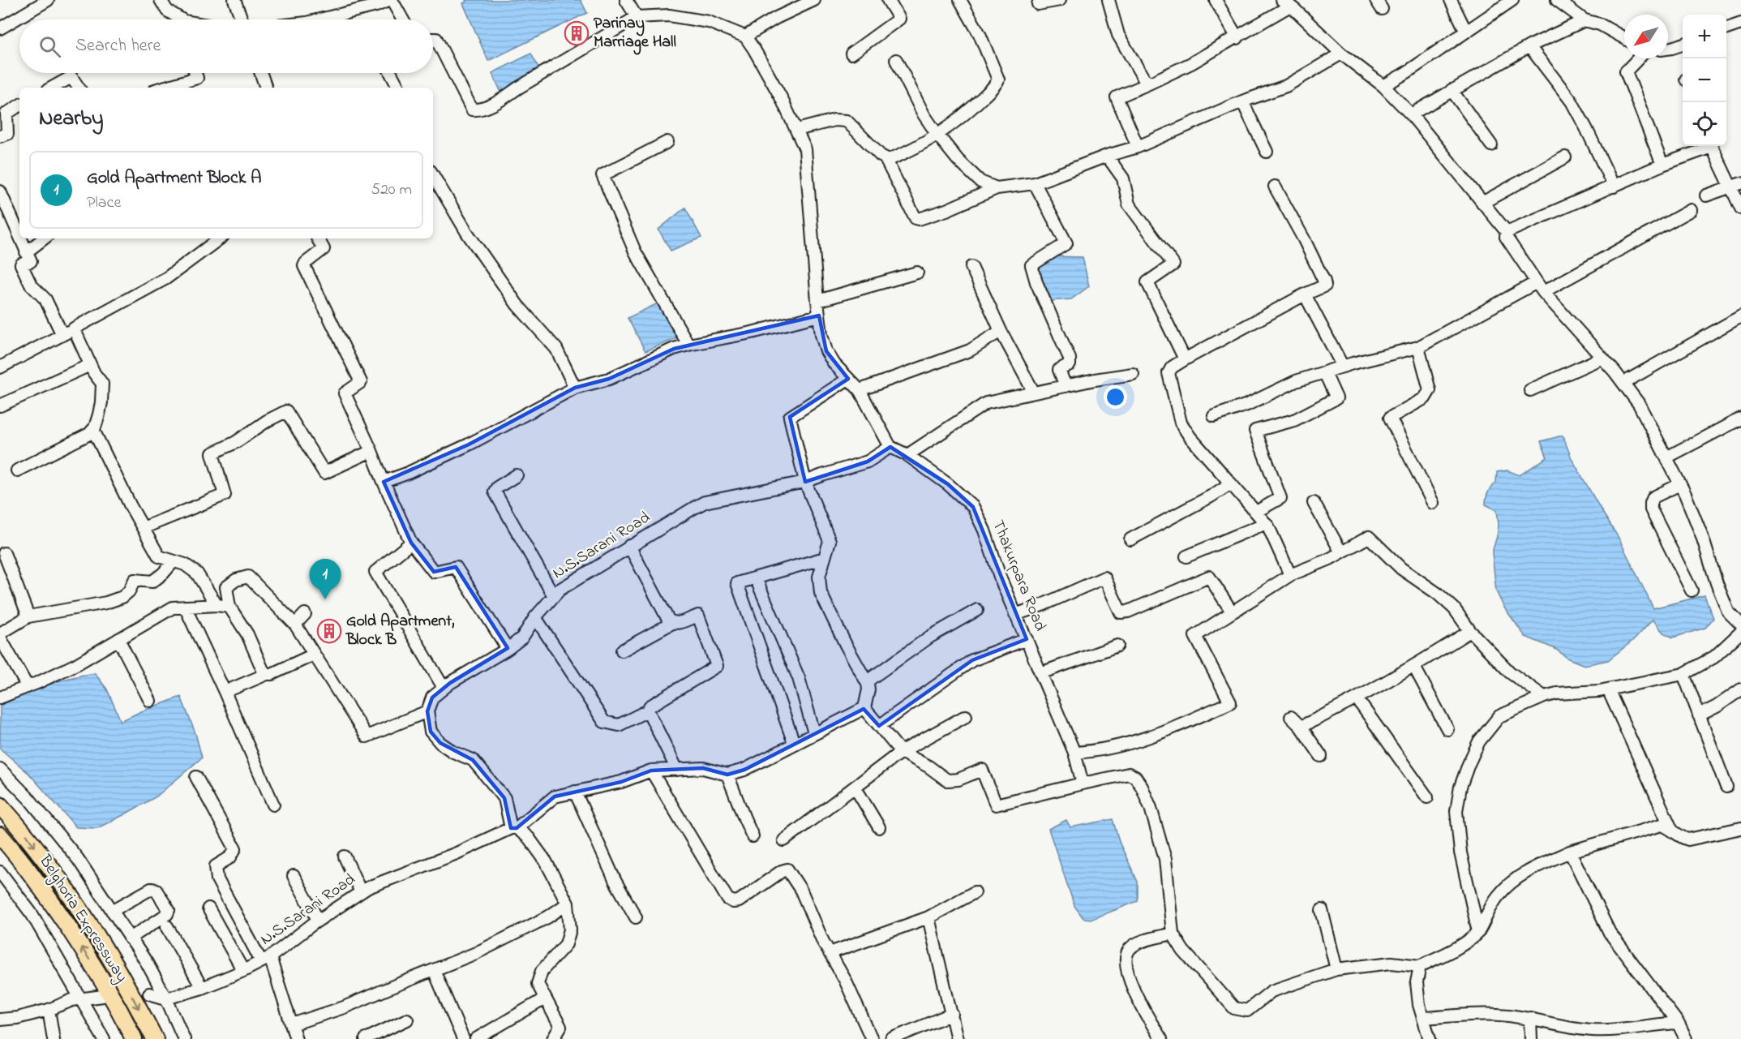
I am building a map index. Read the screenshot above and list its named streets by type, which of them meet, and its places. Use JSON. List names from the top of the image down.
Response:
{
  "streets": {
    "highway": ["Belghoria Expressway"],
    "street": ["N.S.Sarani Road", "Thakurpara Road"]
  },
  "crossings": [
    ["N.S.Sarani Road", "Thakurpara Road"]
  ],
  "places": {
    "building": ["Parinay Marriage Hall", "Gold Apartment, Block B"]
  },
  "north": "bottom left",
  "page": {
    "map_buttons": ["+", "−"],
    "search": "Search here",
    "heading": "Nearby",
    "list": [
      {
        "mark": "1",
        "name": "Gold Apartment Block A",
        "note": "Place",
        "value": "520 m"
      }
    ],
    "pins": "1"
  }
}
